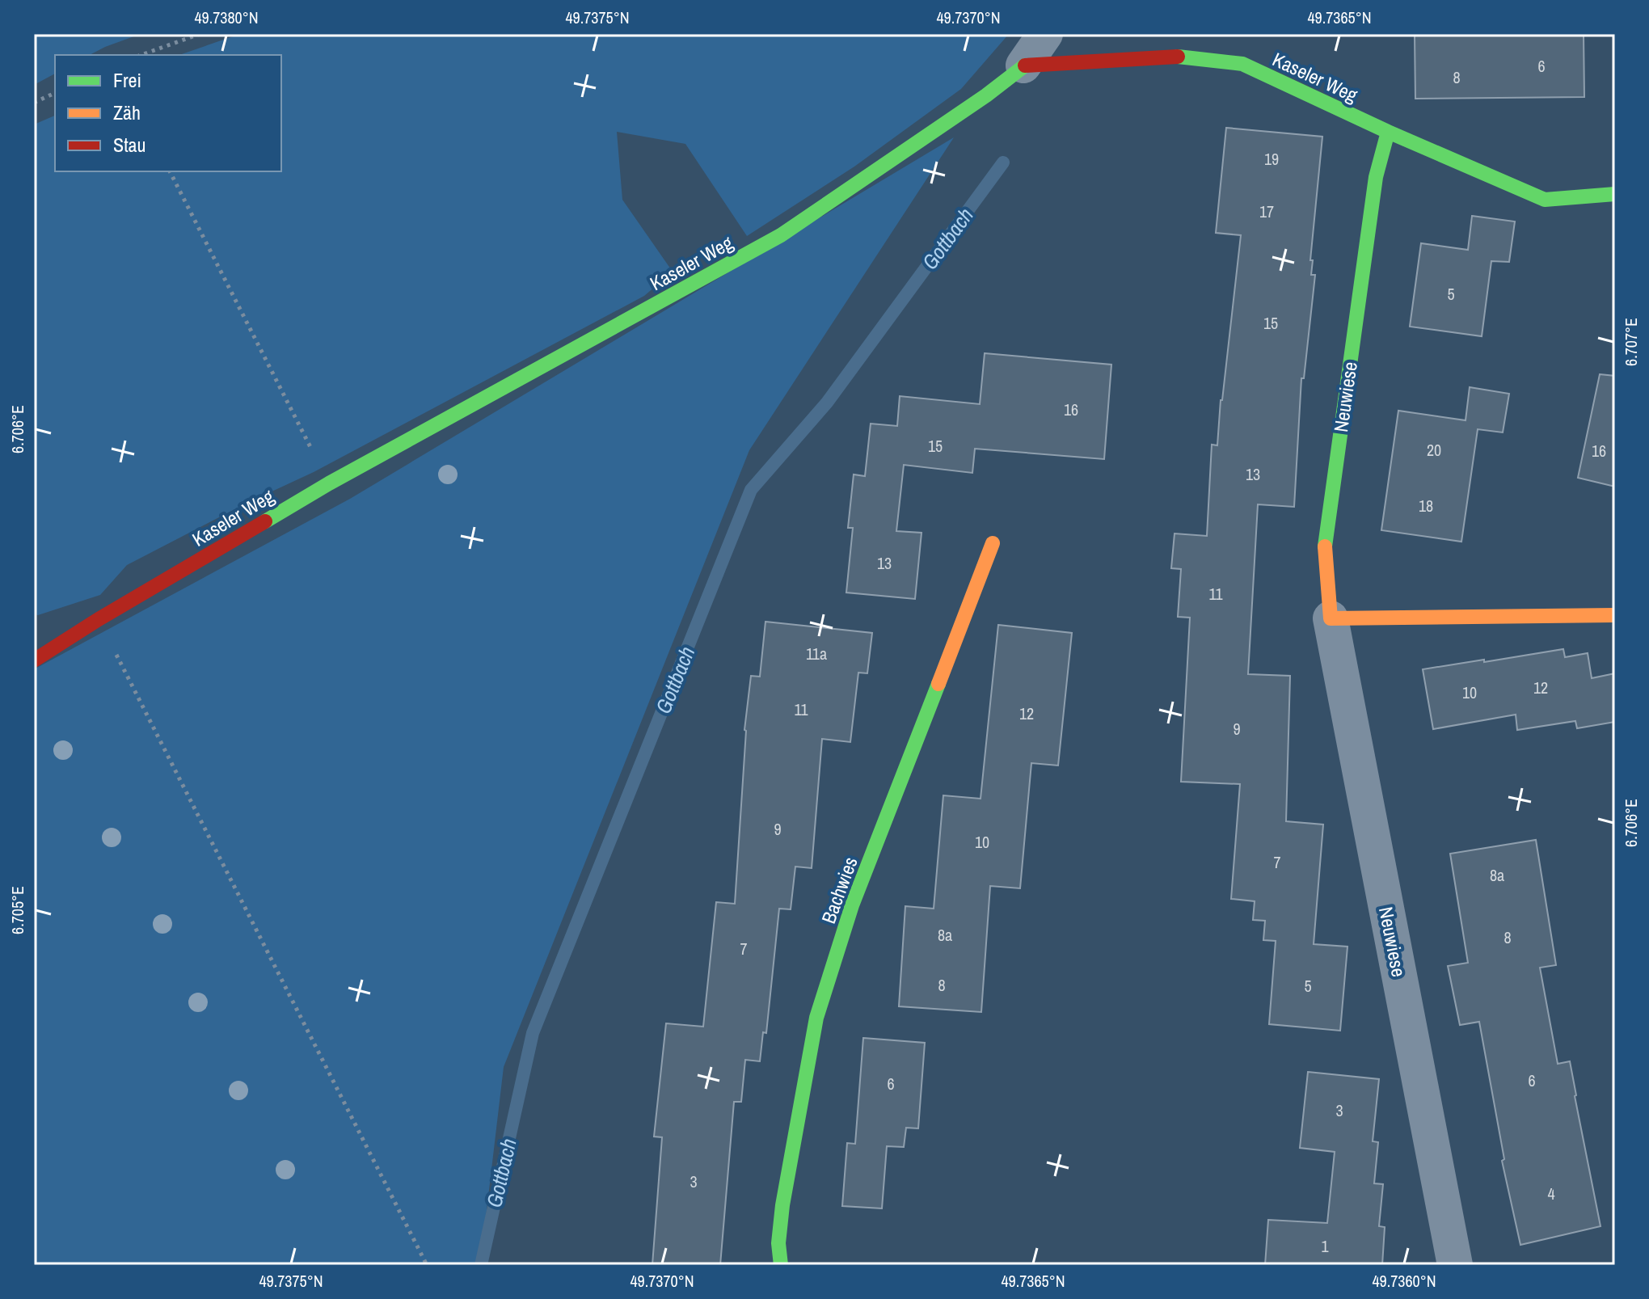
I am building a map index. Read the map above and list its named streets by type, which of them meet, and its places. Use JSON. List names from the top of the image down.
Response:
{
  "streets": {
    "street": ["Kaseler Weg", "Neuwiese", "Bachwies"]
  },
  "crossings": [
    ["Kaseler Weg", "Neuwiese"]
  ],
  "water": ["Gottbach"],
  "house_numbers": [
    "6",
    "8",
    "19",
    "17",
    "5",
    "15",
    "16",
    "15",
    "20",
    "16",
    "13",
    "18",
    "13",
    "11",
    "11a",
    "12",
    "10",
    "11",
    "12",
    "9",
    "9",
    "10",
    "7",
    "8a",
    "8a",
    "8",
    "7",
    "8",
    "5",
    "6",
    "6",
    "3",
    "3",
    "4",
    "1"
  ],
  "legend": ["Frei", "Zäh", "Stau"],
  "coordinates": [
    "49.7380°N",
    "49.7375°N",
    "49.7370°N",
    "49.7365°N",
    "6.707°E",
    "6.706°E",
    "6.705°E",
    "49.7360°N"
  ]
}
